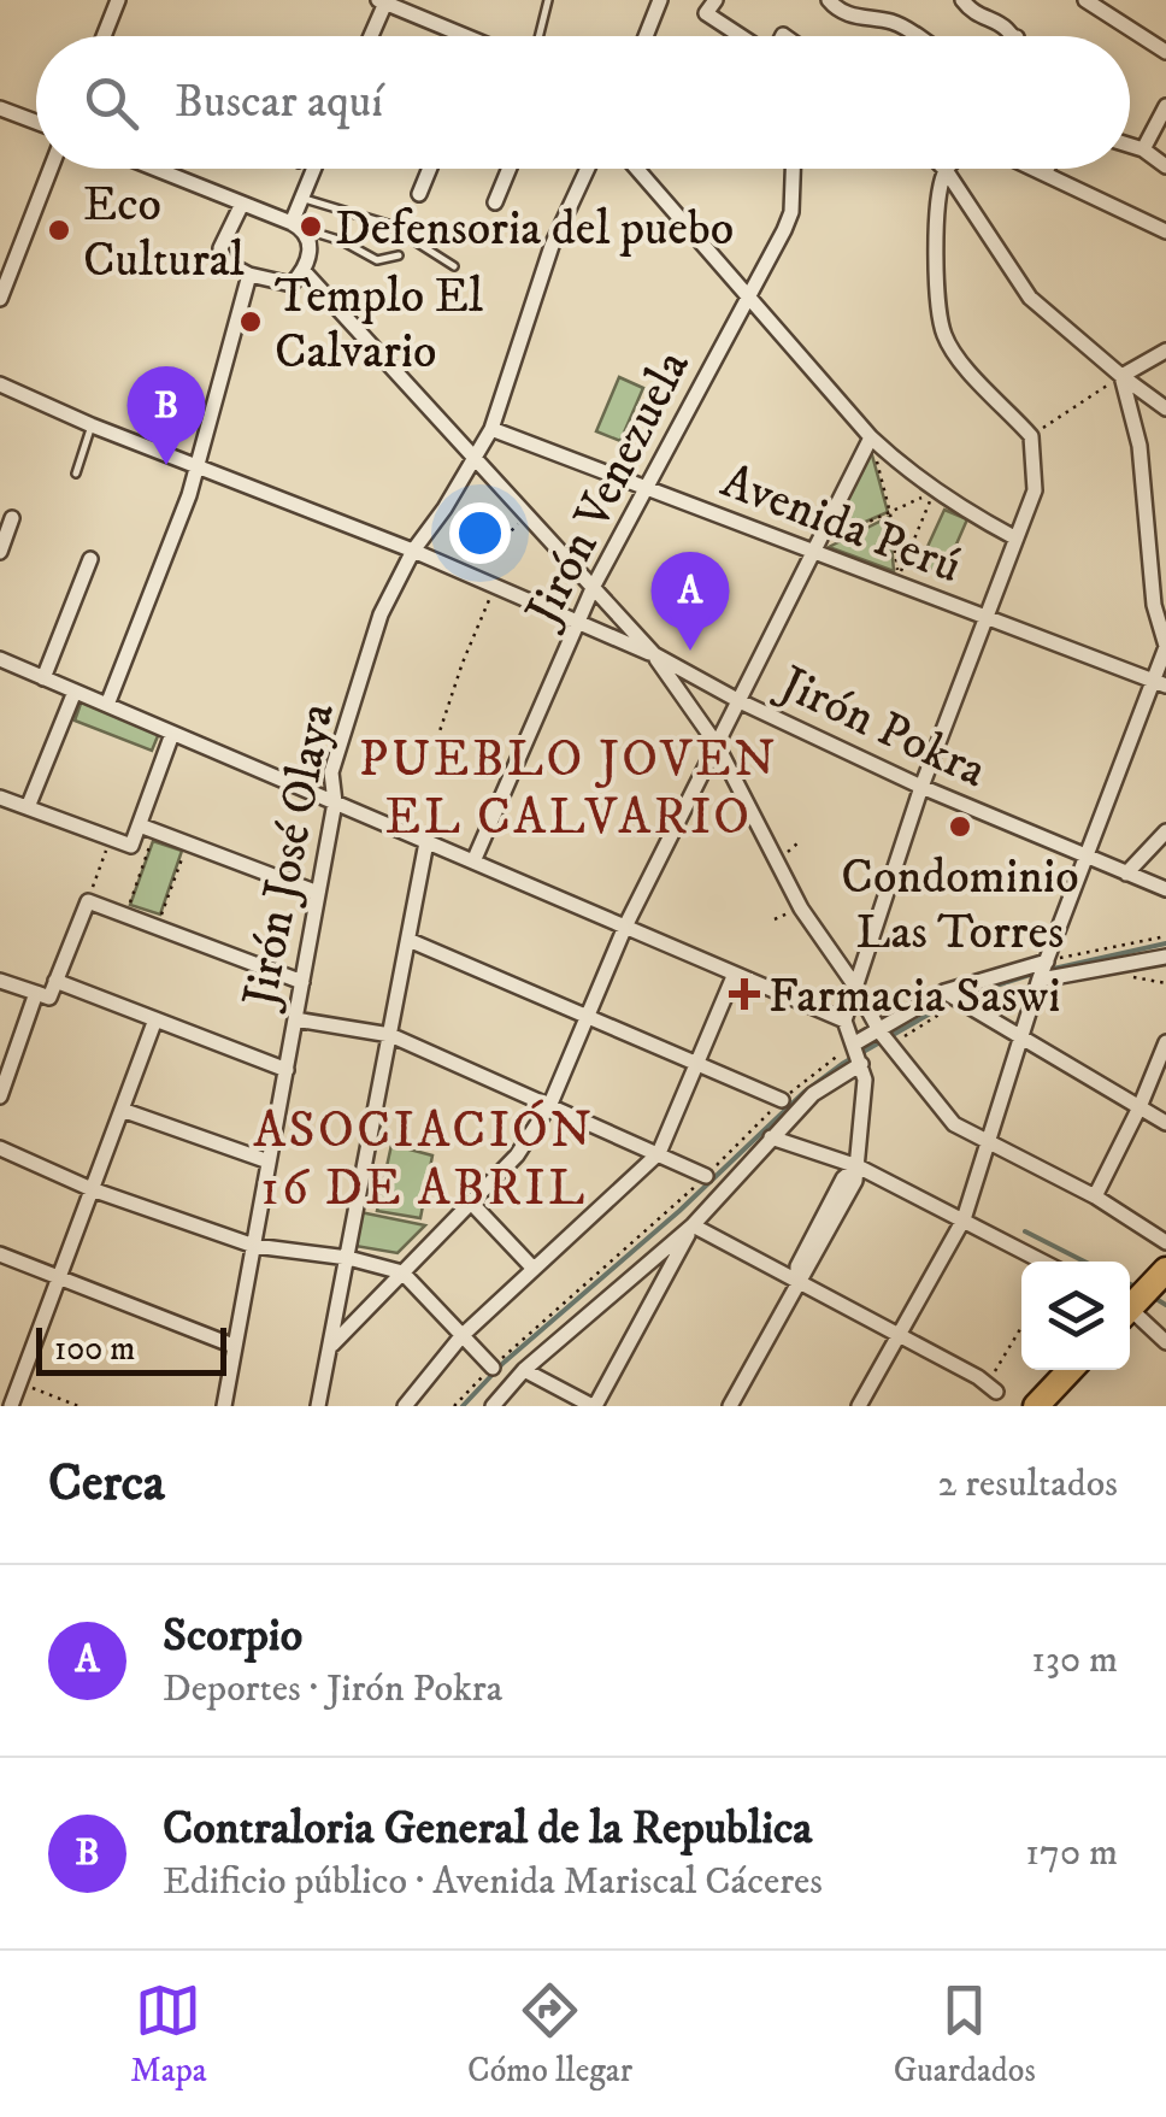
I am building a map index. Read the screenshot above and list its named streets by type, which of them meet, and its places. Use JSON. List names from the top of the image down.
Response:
{
  "streets": {
    "street": [
      "Jirón Venezuela",
      "Avenida Perú",
      "Jirón Pokra",
      "Jirón José Olaya"
    ]
  },
  "crossings": [
    ["Jirón Venezuela", "Avenida Perú"],
    ["Jirón Venezuela", "Jirón Pokra"],
    ["Avenida Perú", "Jirón José Olaya"],
    ["Jirón Pokra", "Jirón José Olaya"]
  ],
  "districts": ["PUEBLO JOVEN EL CALVARIO", "ASOCIACIÓN 16 DE ABRIL"],
  "places": {
    "other": [
      "Defensoria del puebo",
      "Eco Cultural",
      "Templo El Calvario",
      "Condominio Las Torres"
    ],
    "health": ["Farmacia Saswi"]
  },
  "scale_bar": "100 m",
  "page": {
    "search": "Buscar aquí",
    "pins": ["B", "A"],
    "scale": "100 m",
    "heading": ["Cerca", "2 resultados"],
    "list": [
      {
        "mark": "A",
        "name": "Scorpio",
        "note": "Deportes · Jirón Pokra",
        "value": "130 m"
      },
      {
        "mark": "B",
        "name": "Contraloria General de la Republica",
        "note": "Edificio público · Avenida Mariscal Cáceres",
        "value": "170 m"
      }
    ],
    "nav": ["Mapa", "Cómo llegar", "Guardados"]
  }
}
